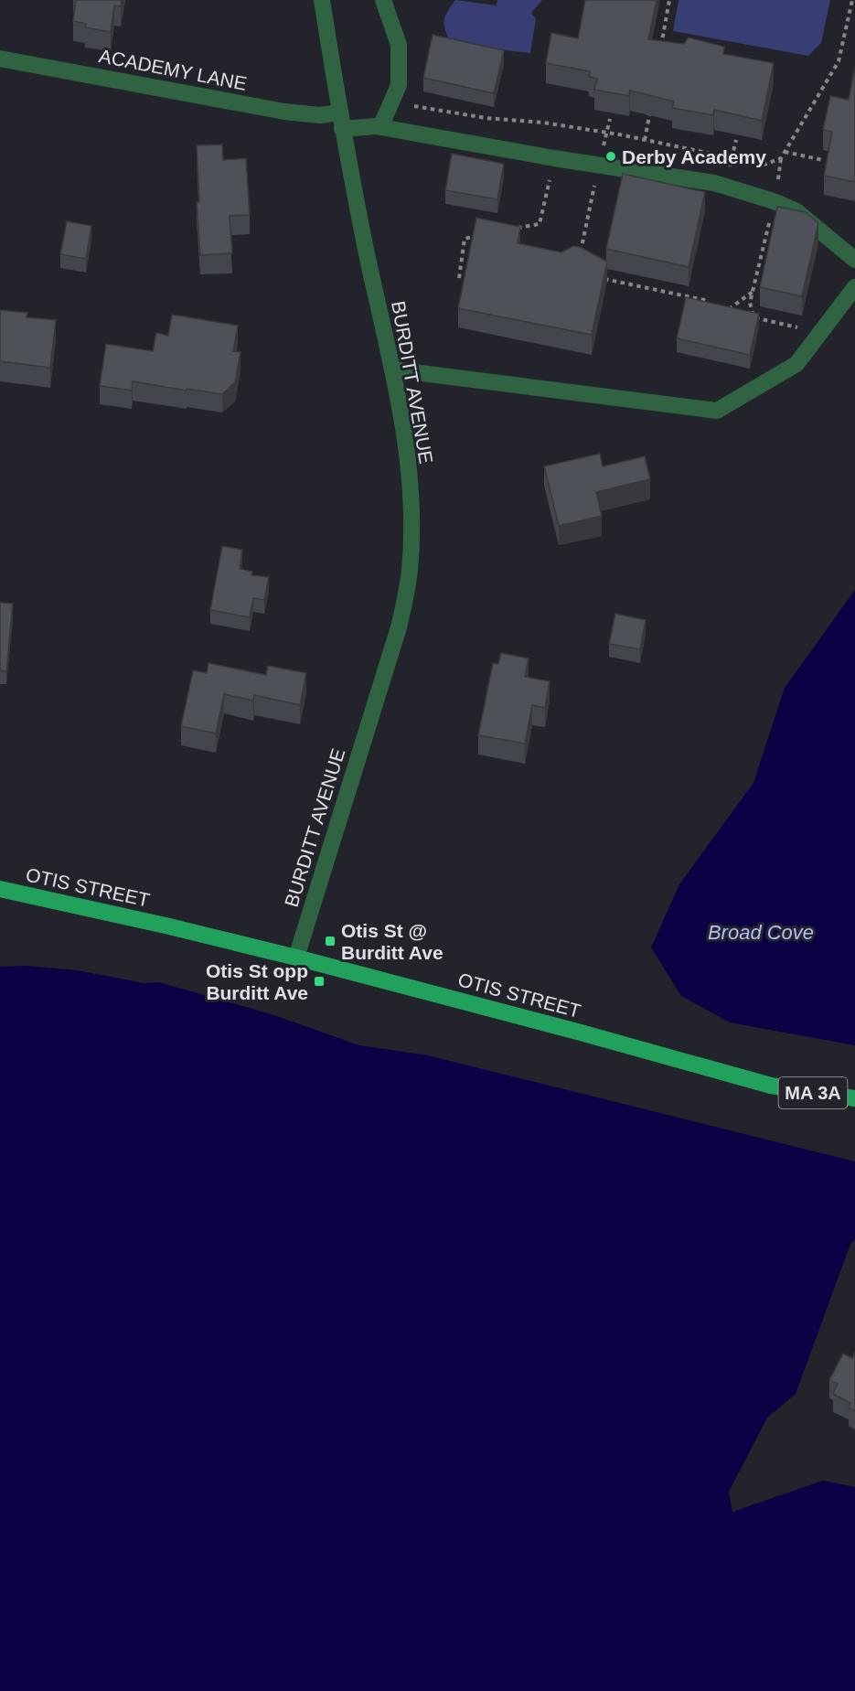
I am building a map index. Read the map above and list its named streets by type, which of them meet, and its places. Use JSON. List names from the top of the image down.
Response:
{
  "streets": {
    "main road": ["OTIS STREET", "MA 3A"],
    "street": ["ACADEMY LANE", "BURDITT AVENUE"]
  },
  "crossings": [
    ["ACADEMY LANE", "BURDITT AVENUE"],
    ["BURDITT AVENUE", "OTIS STREET"]
  ],
  "water": ["Broad Cove"],
  "places": {
    "other": ["Derby Academy"],
    "transit": ["Otis St @ Burditt Ave", "Otis St opp Burditt Ave"]
  }
}
